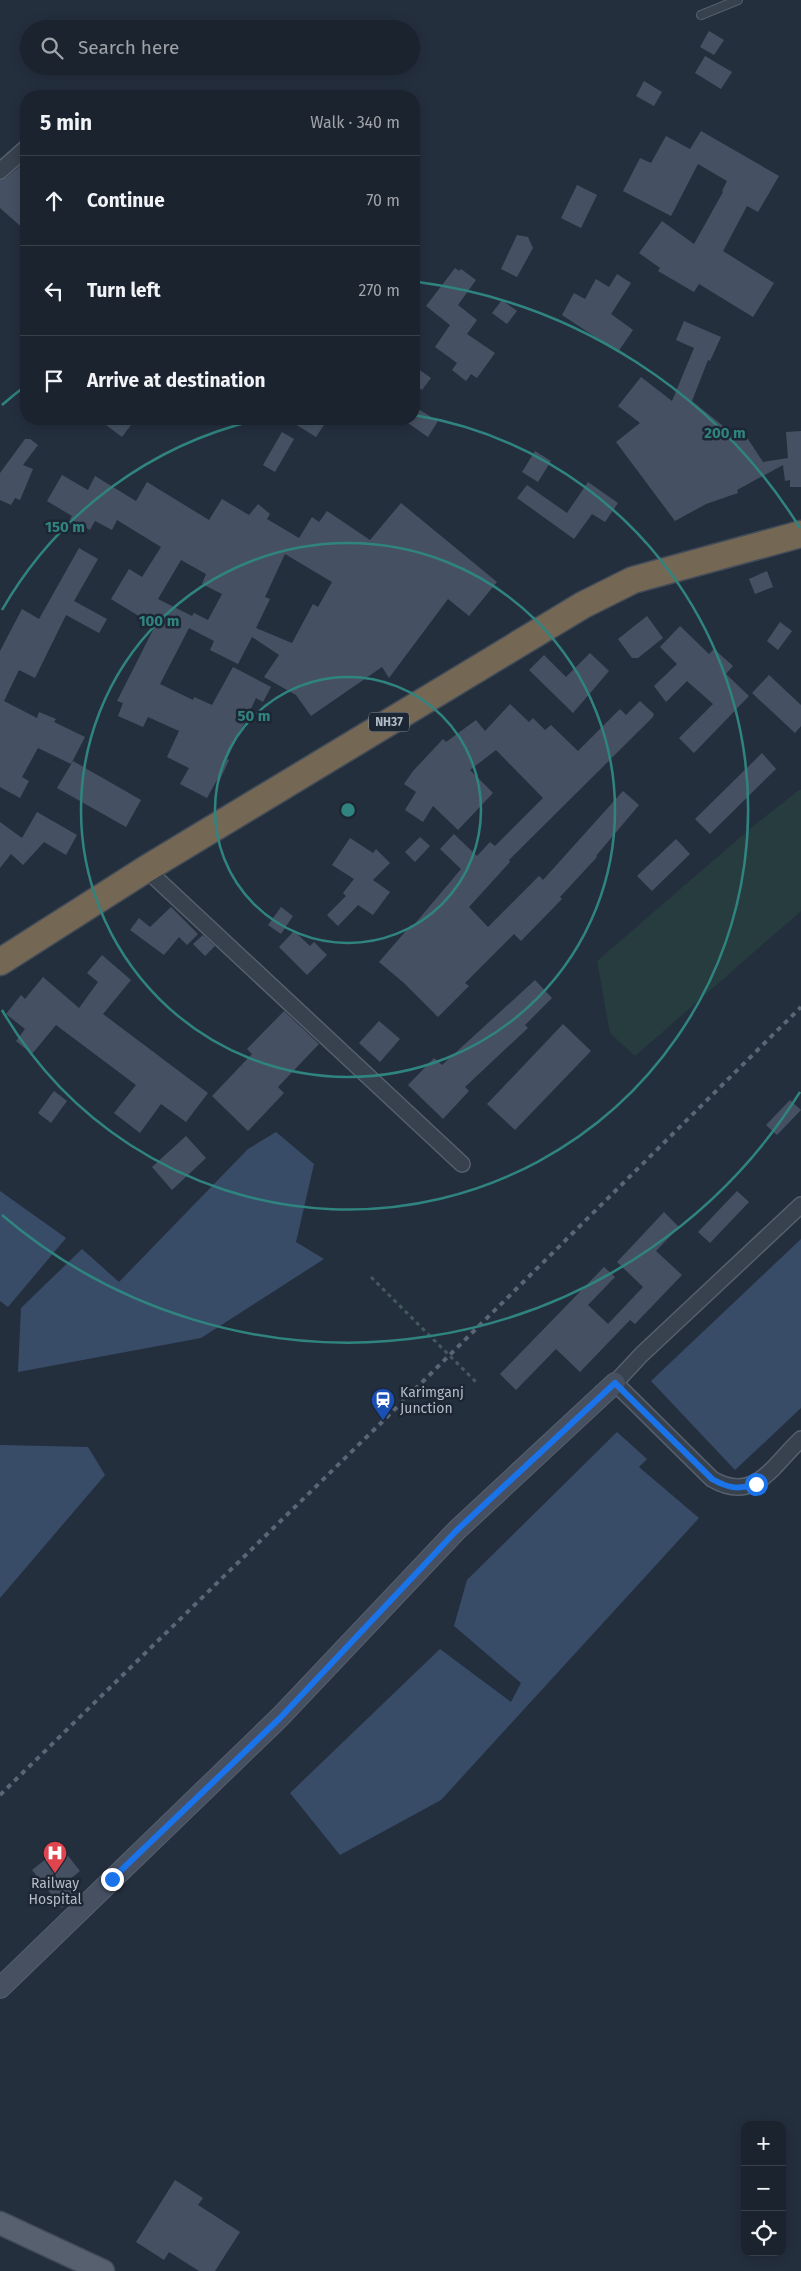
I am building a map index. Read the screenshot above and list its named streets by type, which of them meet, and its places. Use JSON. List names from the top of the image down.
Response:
{
  "streets": {
    "highway": ["NH37"]
  },
  "places": {
    "station": ["Karimganj Junction"],
    "hospital": ["Railway Hospital"]
  },
  "page": {
    "search": "Search here",
    "heading": ["5 min", "Walk · 340 m"],
    "list": [
      ["Continue", "70 m"],
      ["Turn left", "270 m"],
      "Arrive at destination"
    ],
    "map_buttons": ["+", "−"]
  },
  "rings": [
    "200 m",
    "150 m",
    "100 m",
    "50 m"
  ]
}
